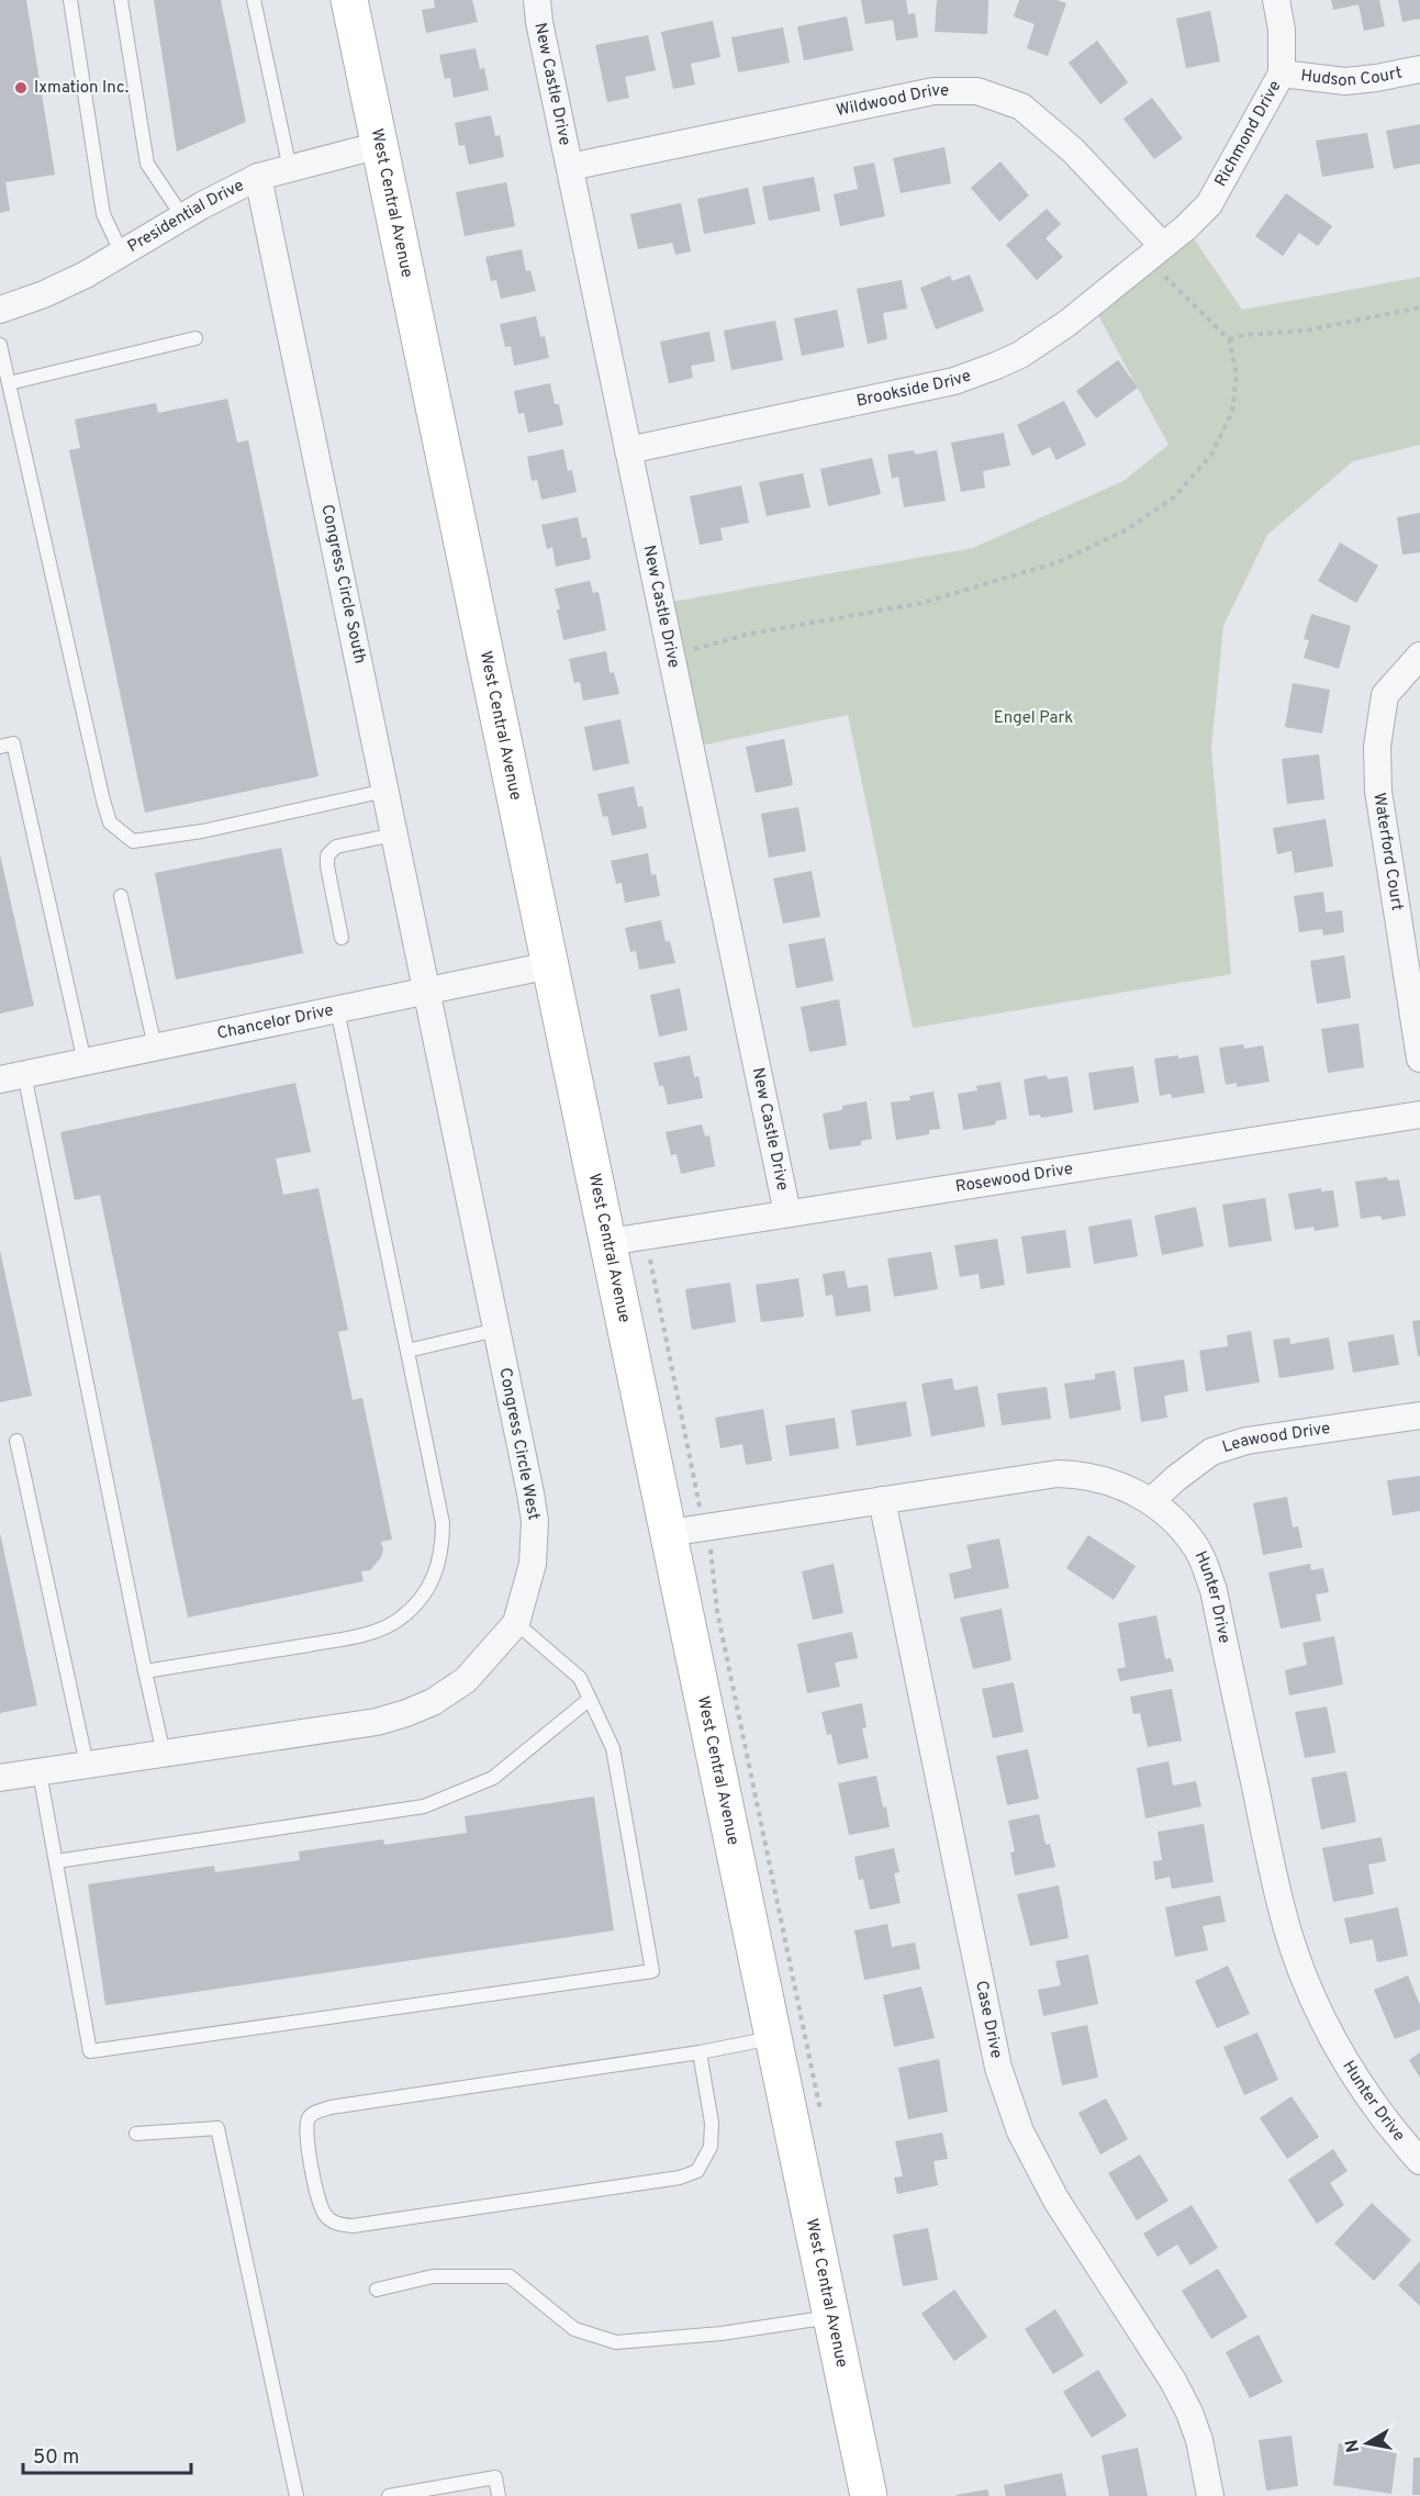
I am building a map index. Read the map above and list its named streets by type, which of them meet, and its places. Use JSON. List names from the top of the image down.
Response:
{
  "streets": {
    "street": [
      "Hudson Court",
      "New Castle Drive",
      "Wildwood Drive",
      "Richmond Drive",
      "West Central Avenue",
      "Presidential Drive",
      "Brookside Drive",
      "Congress Circle South",
      "Waterford Court",
      "Chancelor Drive",
      "Rosewood Drive",
      "Leawood Drive",
      "Congress Circle West",
      "Hunter Drive",
      "Case Drive"
    ]
  },
  "crossings": [
    ["Hudson Court", "Richmond Drive"],
    ["New Castle Drive", "Wildwood Drive"],
    ["New Castle Drive", "Brookside Drive"],
    ["New Castle Drive", "Rosewood Drive"],
    ["Wildwood Drive", "Richmond Drive"],
    ["Wildwood Drive", "Brookside Drive"],
    ["Richmond Drive", "Brookside Drive"],
    ["West Central Avenue", "Presidential Drive"],
    ["West Central Avenue", "Chancelor Drive"],
    ["West Central Avenue", "Rosewood Drive"],
    ["West Central Avenue", "Hunter Drive"],
    ["Presidential Drive", "Congress Circle South"],
    ["Congress Circle South", "Chancelor Drive"],
    ["Congress Circle South", "Congress Circle West"],
    ["Chancelor Drive", "Congress Circle West"],
    ["Leawood Drive", "Hunter Drive"],
    ["Hunter Drive", "Case Drive"]
  ],
  "parks": ["Engel Park"],
  "places": ["Ixmation Inc."],
  "scale_bar": "50 m",
  "north": "left"
}
